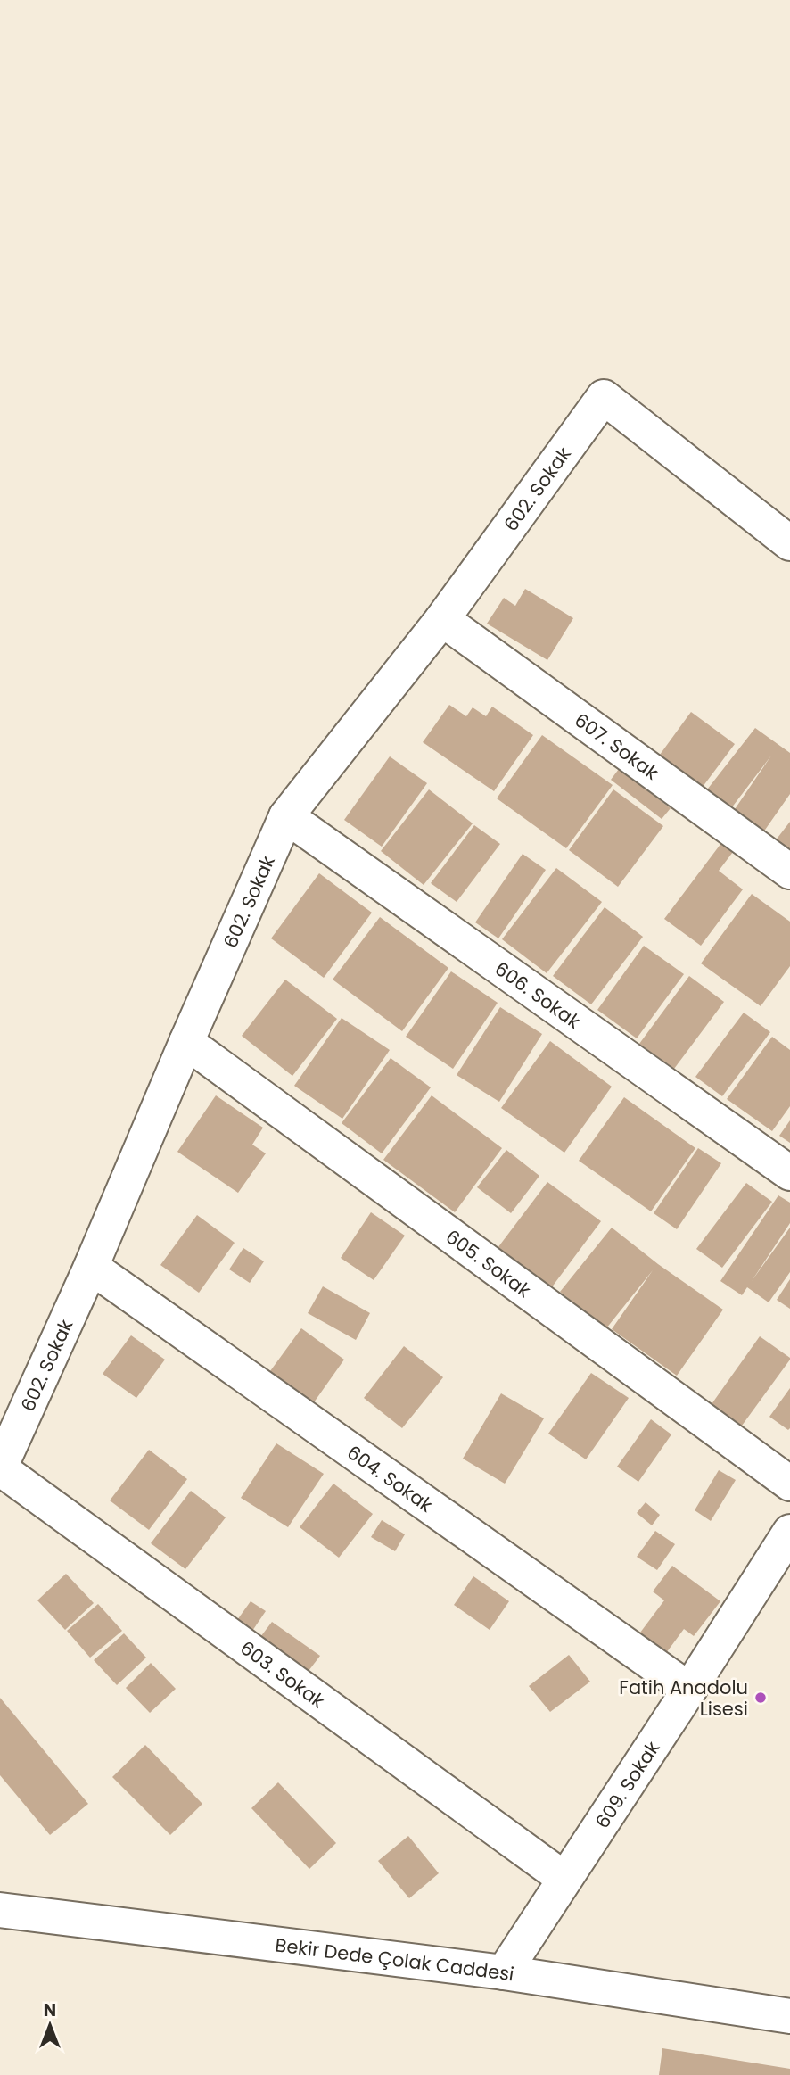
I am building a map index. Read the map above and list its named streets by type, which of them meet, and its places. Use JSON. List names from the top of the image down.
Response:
{
  "streets": {
    "street": [
      "602. Sokak",
      "607. Sokak",
      "606. Sokak",
      "605. Sokak",
      "604. Sokak",
      "603. Sokak",
      "609. Sokak",
      "Bekir Dede Çolak Caddesi"
    ]
  },
  "crossings": [
    ["602. Sokak", "607. Sokak"],
    ["602. Sokak", "606. Sokak"],
    ["602. Sokak", "605. Sokak"],
    ["602. Sokak", "604. Sokak"],
    ["602. Sokak", "603. Sokak"],
    ["604. Sokak", "609. Sokak"],
    ["603. Sokak", "609. Sokak"],
    ["609. Sokak", "Bekir Dede Çolak Caddesi"]
  ],
  "places": ["Fatih Anadolu Lisesi"],
  "north": "top"
}
